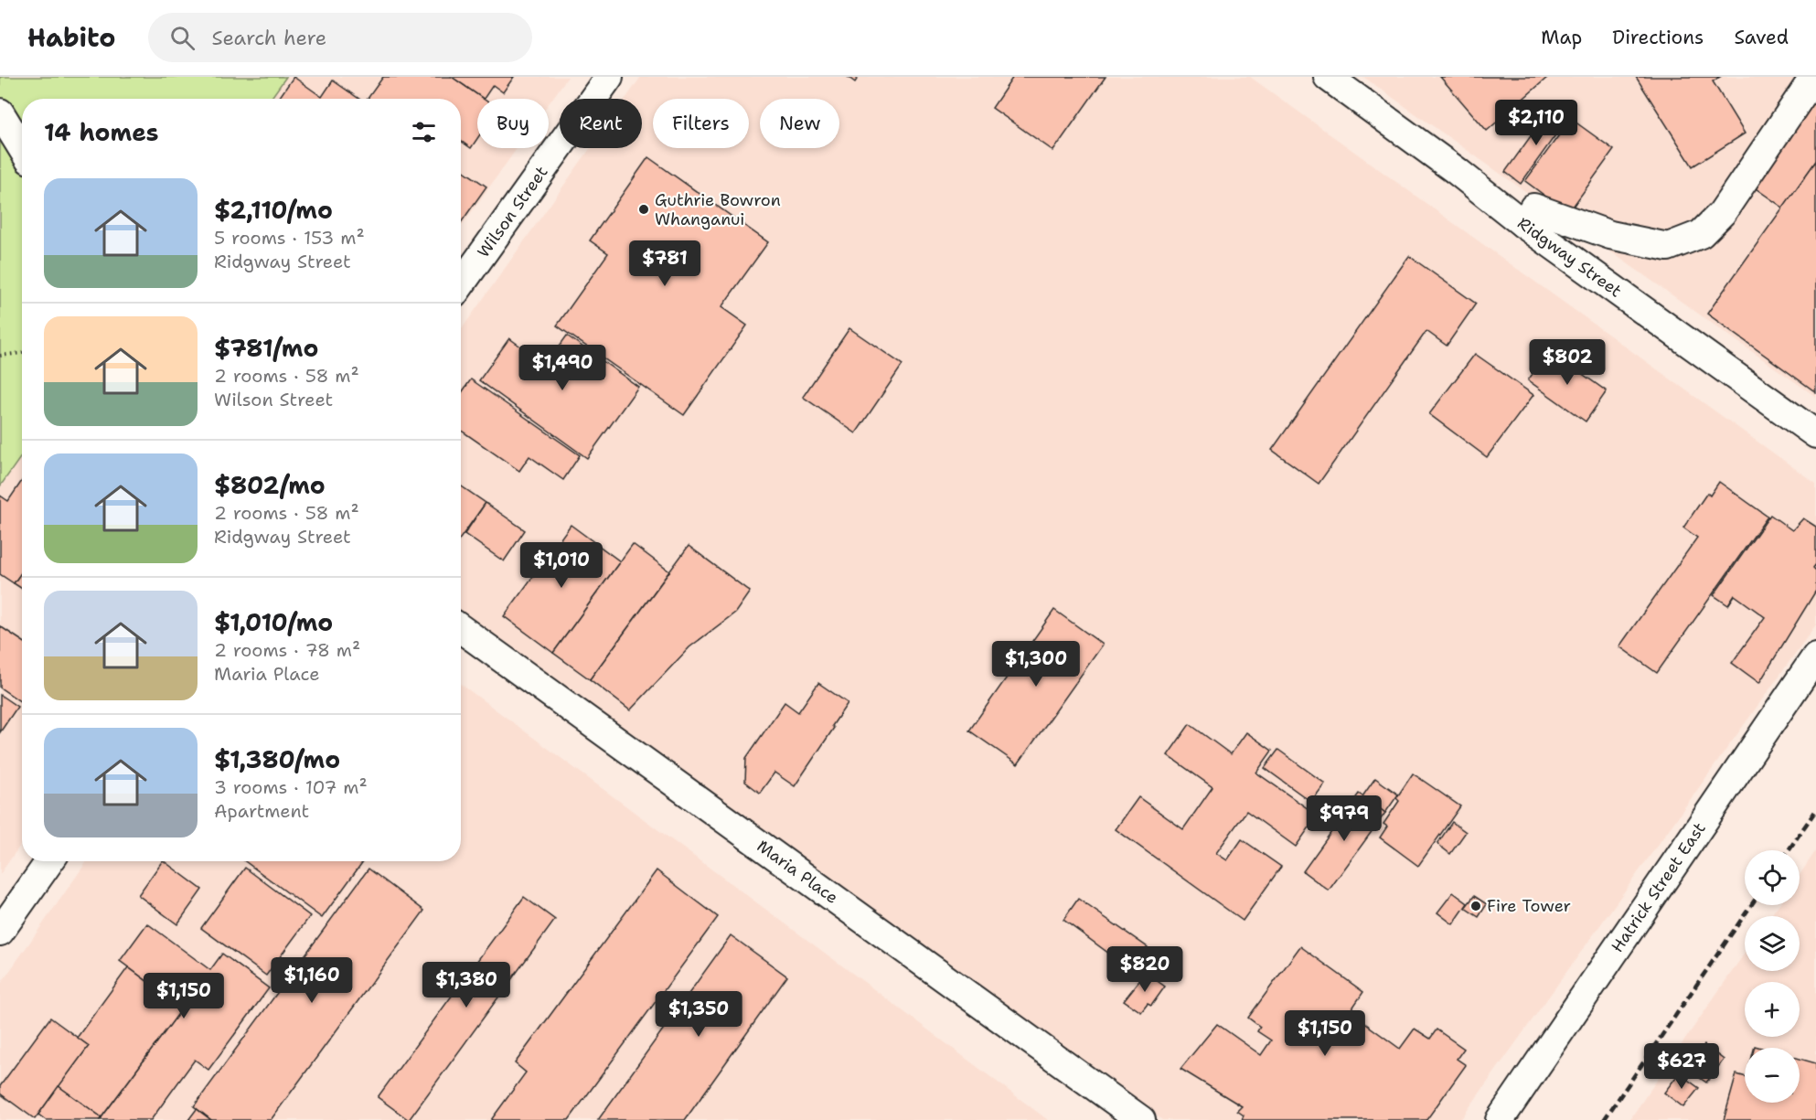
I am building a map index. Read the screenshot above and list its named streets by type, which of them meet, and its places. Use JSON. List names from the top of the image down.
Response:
{
  "streets": {
    "street": [
      "Wilson Street",
      "Ridgway Street",
      "Maria Place",
      "Hatrick Street East"
    ]
  },
  "places": ["Guthrie Bowron Whanganui", "Fire Tower"],
  "page": {
    "header": "Habito",
    "search": "Search here",
    "nav": ["Map", "Directions", "Saved"],
    "chip": [
      "Buy",
      "Rent",
      "Filters",
      "New"
    ],
    "heading": "14 homes",
    "price": [
      "$2,110",
      "$781",
      "$802",
      "$1,490",
      "$1,010",
      "$1,300",
      "$979",
      "$820",
      "$1,160",
      "$1,380",
      "$1,150",
      "$1,350",
      "$1,150",
      "$627"
    ],
    "list": [
      {
        "name": "$2,110/mo",
        "note": "5 rooms · 153 m² · Ridgway Street"
      },
      {
        "name": "$781/mo",
        "note": "2 rooms · 58 m² · Wilson Street"
      },
      {
        "name": "$802/mo",
        "note": "2 rooms · 58 m² · Ridgway Street"
      },
      {
        "name": "$1,010/mo",
        "note": "2 rooms · 78 m² · Maria Place"
      },
      {
        "name": "$1,380/mo",
        "note": "3 rooms · 107 m² · Apartment"
      }
    ],
    "map_buttons": ["+", "−"]
  }
}
